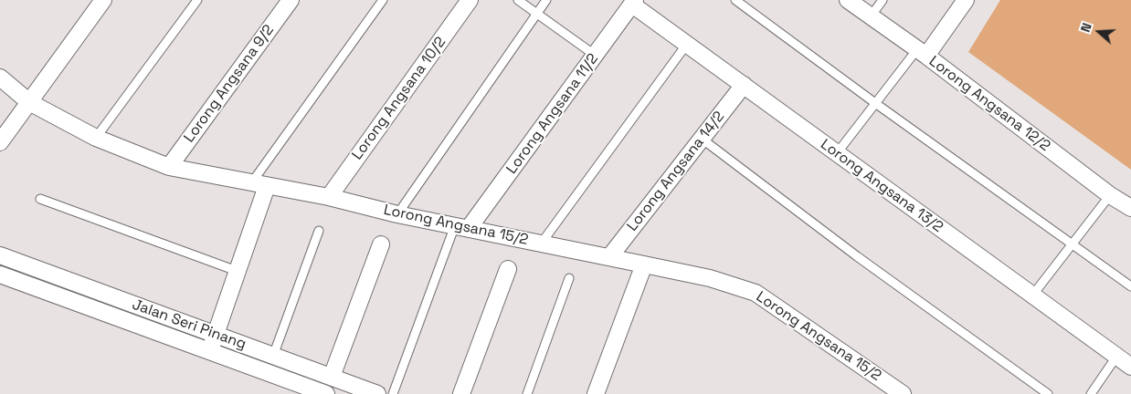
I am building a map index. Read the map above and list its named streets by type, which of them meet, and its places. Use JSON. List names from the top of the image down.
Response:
{
  "streets": {
    "street": [
      "Lorong Angsana 9/2",
      "Lorong Angsana 10/2",
      "Lorong Angsana 12/2",
      "Lorong Angsana 11/2",
      "Lorong Angsana 14/2",
      "Lorong Angsana 13/2",
      "Lorong Angsana 15/2",
      "Jalan Seri Pinang"
    ]
  },
  "crossings": [
    ["Lorong Angsana 9/2", "Lorong Angsana 15/2"],
    ["Lorong Angsana 10/2", "Lorong Angsana 15/2"],
    ["Lorong Angsana 11/2", "Lorong Angsana 13/2"],
    ["Lorong Angsana 11/2", "Lorong Angsana 15/2"],
    ["Lorong Angsana 14/2", "Lorong Angsana 13/2"],
    ["Lorong Angsana 14/2", "Lorong Angsana 15/2"]
  ],
  "north": "left"
}
